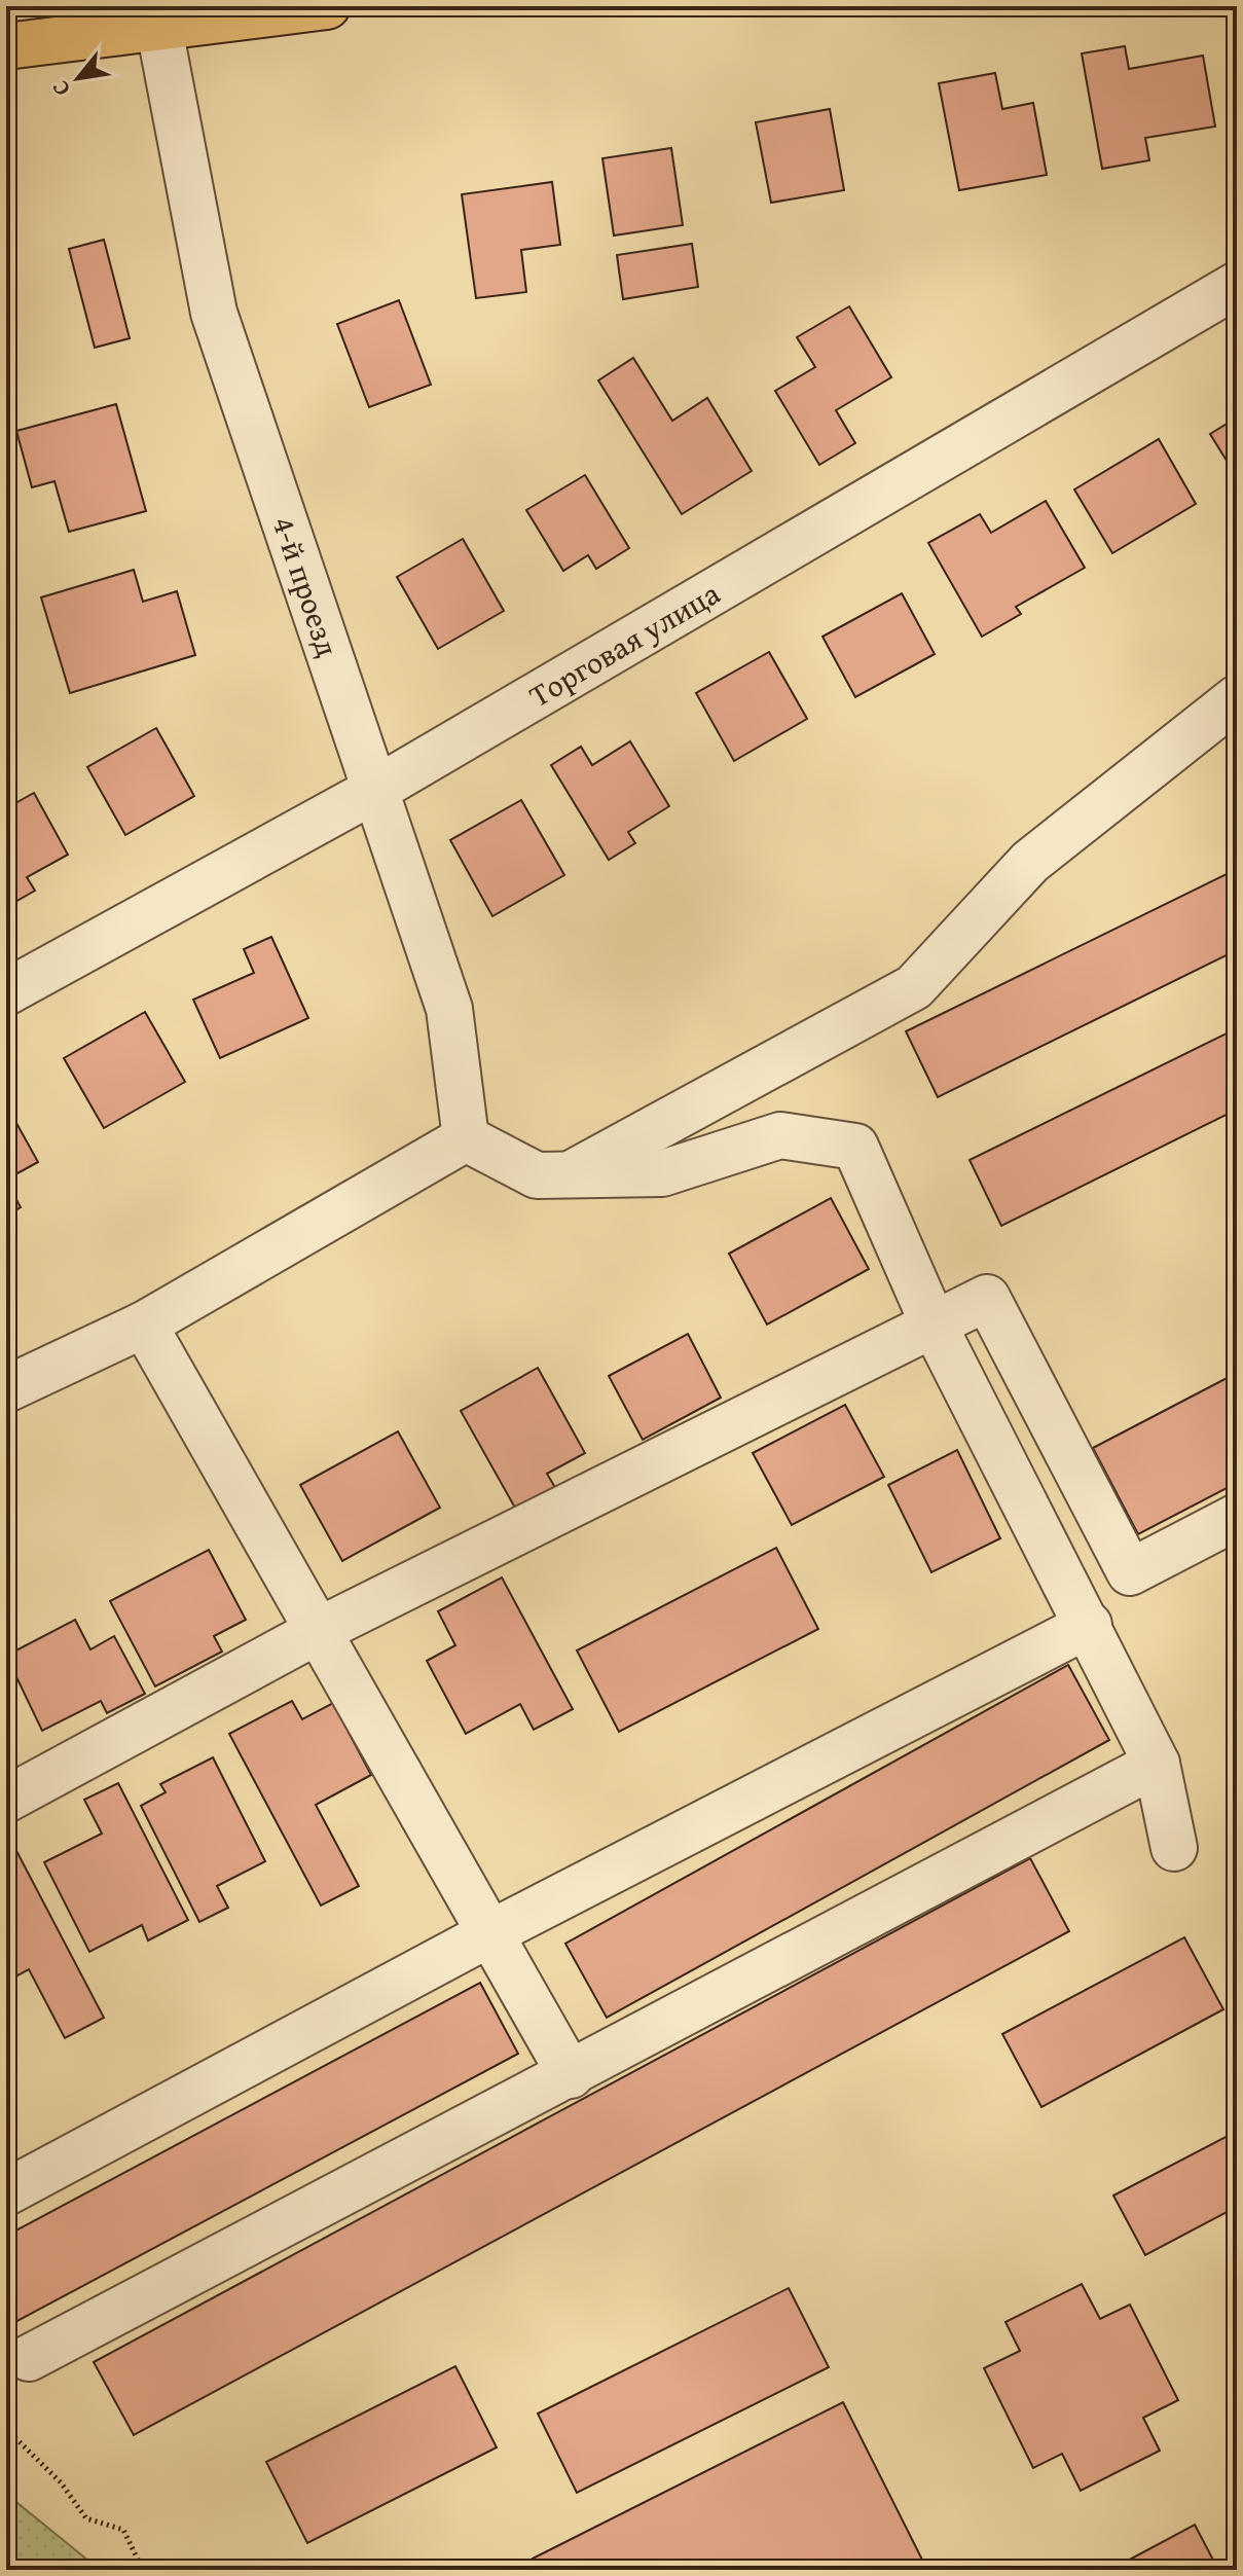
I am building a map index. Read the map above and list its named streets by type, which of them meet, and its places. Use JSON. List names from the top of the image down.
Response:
{
  "streets": {
    "street": ["4-й проезд", "Торговая улица"]
  },
  "crossings": [
    ["4-й проезд", "Торговая улица"]
  ],
  "north": "bottom left"
}
